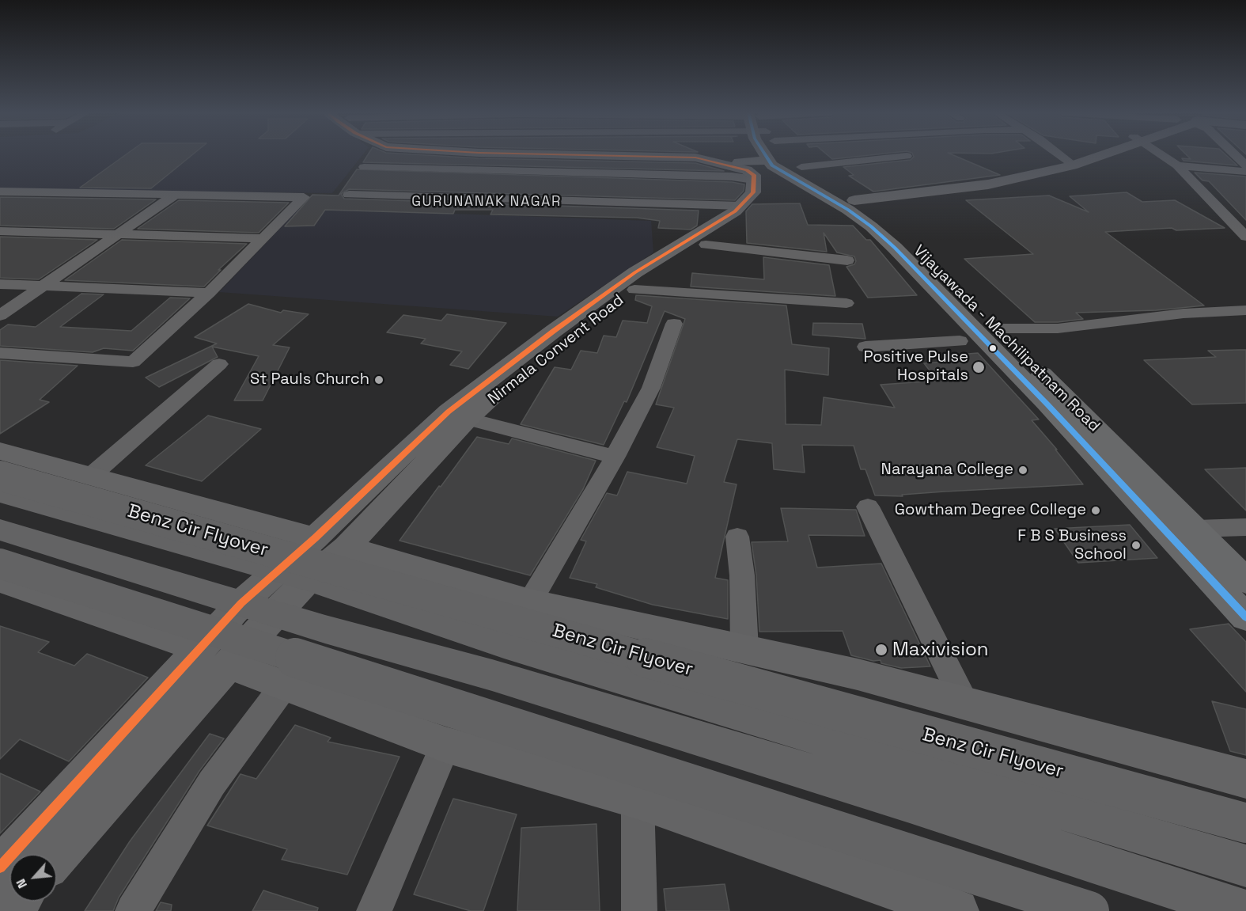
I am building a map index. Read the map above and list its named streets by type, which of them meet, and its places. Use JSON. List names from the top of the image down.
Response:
{
  "streets": {
    "highway": ["Vijayawada - Machilipatnam Road"],
    "main road": ["Benz Cir Flyover"],
    "street": ["Nirmala Convent Road"]
  },
  "crossings": [
    ["Vijayawada - Machilipatnam Road", "Nirmala Convent Road"]
  ],
  "districts": ["GURUNANAK NAGAR"],
  "places": [
    "Positive Pulse Hospitals",
    "St Pauls Church",
    "Narayana College",
    "Gowtham Degree College",
    "F B S Business School",
    "Maxivision"
  ],
  "north": "bottom left"
}
